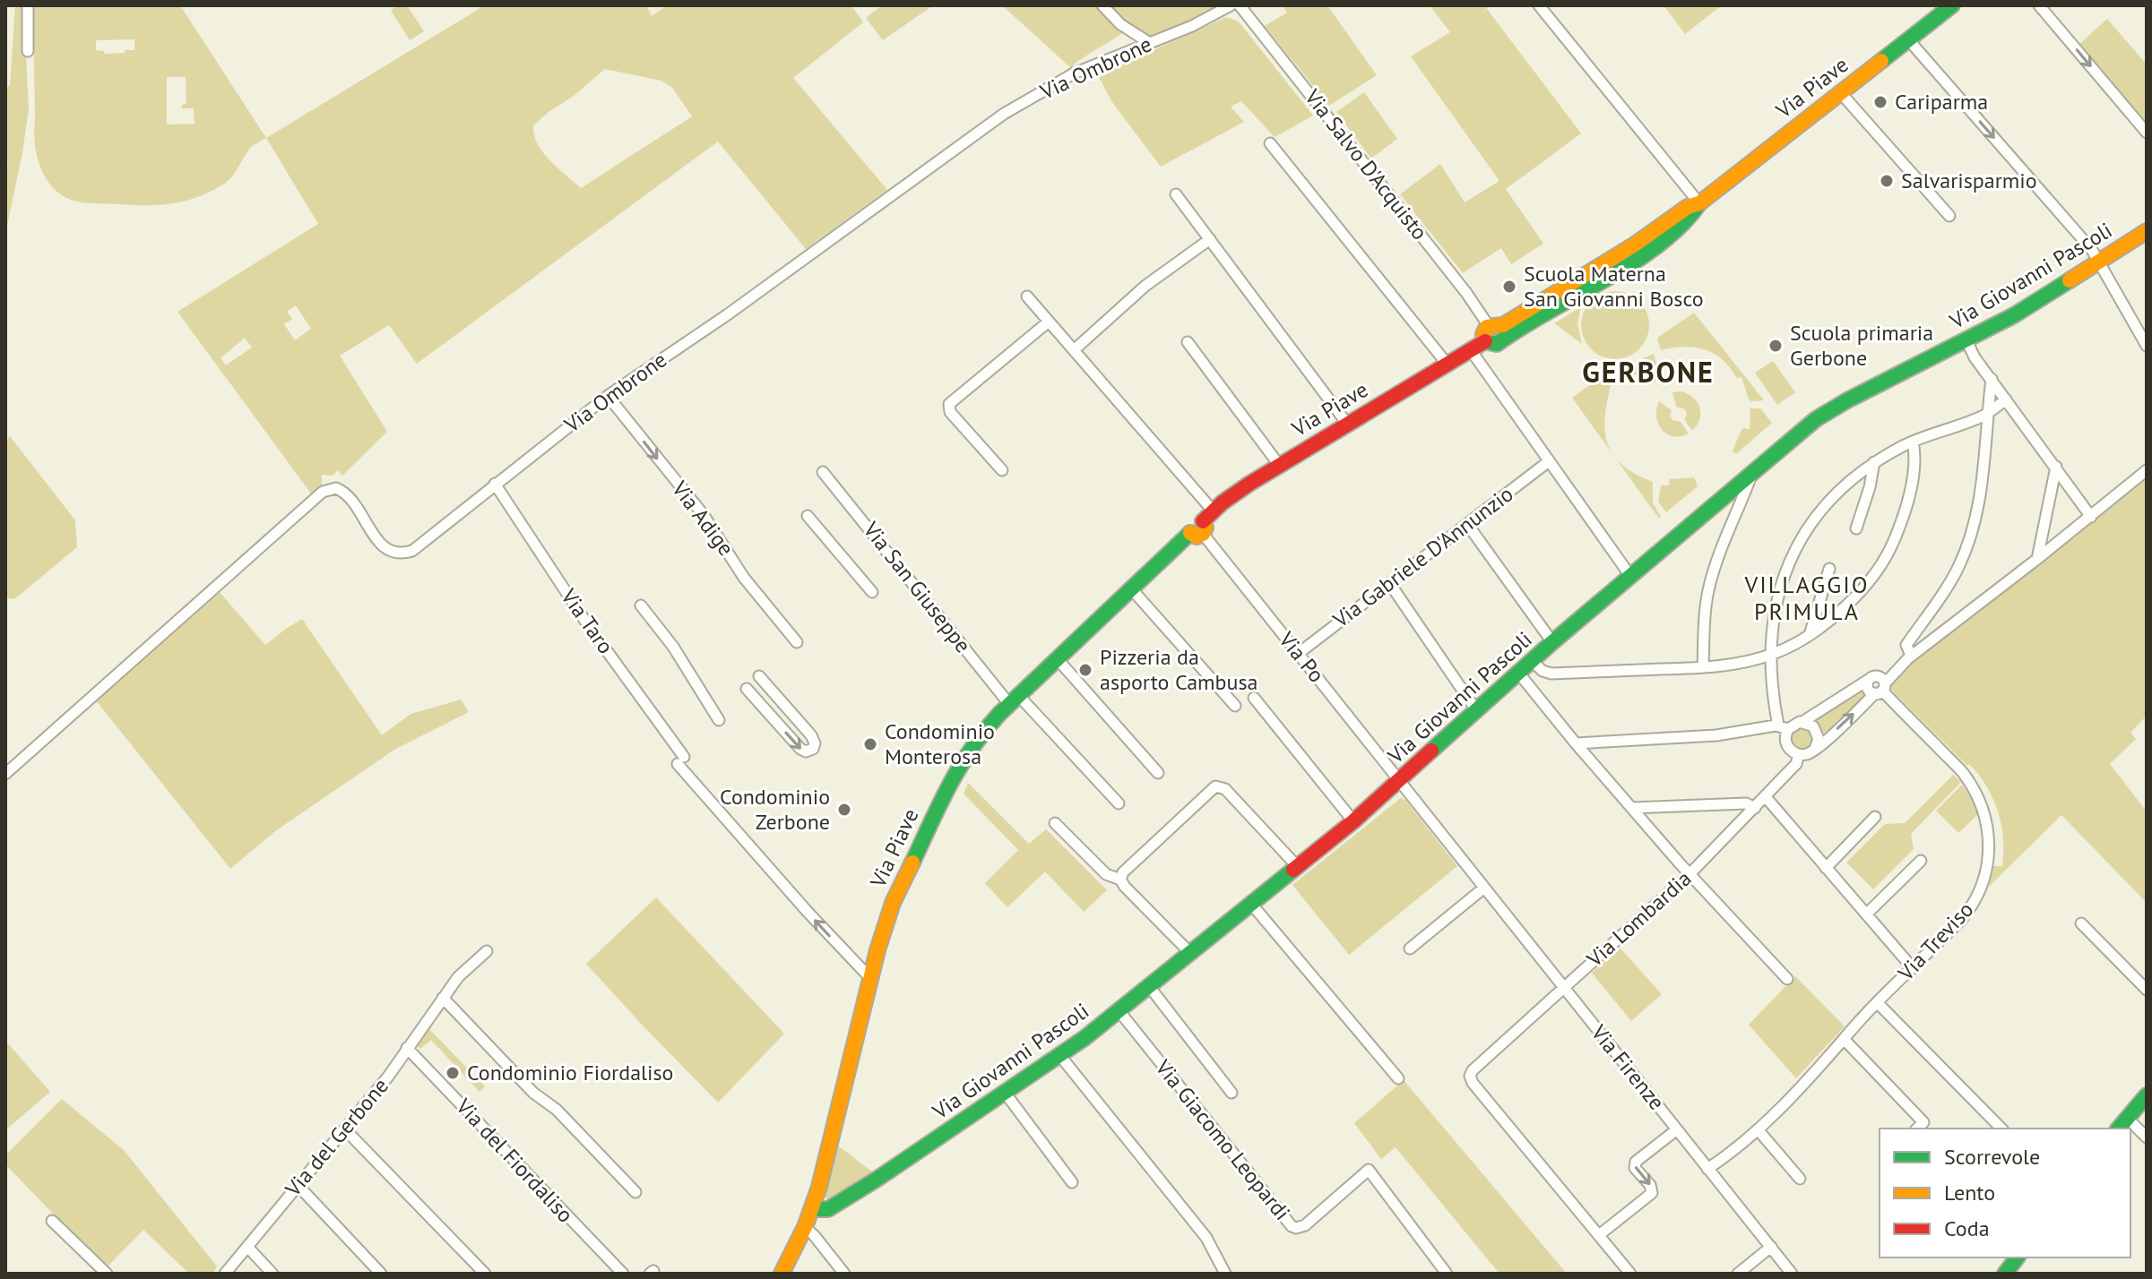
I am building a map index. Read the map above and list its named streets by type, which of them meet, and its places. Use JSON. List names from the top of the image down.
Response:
{
  "streets": {
    "street": [
      "Via Ombrone",
      "Via Piave",
      "Via Salvo D'Acquisto",
      "Via Giovanni Pascoli",
      "Via Adige",
      "Via Gabriele D'Annunzio",
      "Via San Giuseppe",
      "Via Taro",
      "Via Po",
      "Via Lombardia",
      "Via Treviso",
      "Via Firenze",
      "Via del Gerbone",
      "Via Giacomo Leopardi",
      "Via del Fiordaliso"
    ]
  },
  "crossings": [
    ["Via Ombrone", "Via Adige"],
    ["Via Ombrone", "Via Taro"],
    ["Via Piave", "Via Salvo D'Acquisto"],
    ["Via Piave", "Via Giovanni Pascoli"],
    ["Via Piave", "Via San Giuseppe"],
    ["Via Piave", "Via Taro"],
    ["Via Piave", "Via Po"],
    ["Via Giovanni Pascoli", "Via Po"],
    ["Via Giovanni Pascoli", "Via Firenze"],
    ["Via Giovanni Pascoli", "Via Giacomo Leopardi"],
    ["Via Gabriele D'Annunzio", "Via Po"],
    ["Via Po", "Via Firenze"],
    ["Via Lombardia", "Via Firenze"],
    ["Via Treviso", "Via Firenze"],
    ["Via del Gerbone", "Via del Fiordaliso"]
  ],
  "one_way": ["Via Adige", "Via Taro"],
  "districts": ["GERBONE", "VILLAGGIO PRIMULA"],
  "places": [
    "Cariparma",
    "Salvarisparmio",
    "Scuola Materna San Giovanni Bosco",
    "Scuola primaria Gerbone",
    "Pizzeria da asporto Cambusa",
    "Condominio Monterosa",
    "Condominio Zerbone",
    "Condominio Fiordaliso"
  ],
  "legend": ["Scorrevole", "Lento", "Coda"]
}
